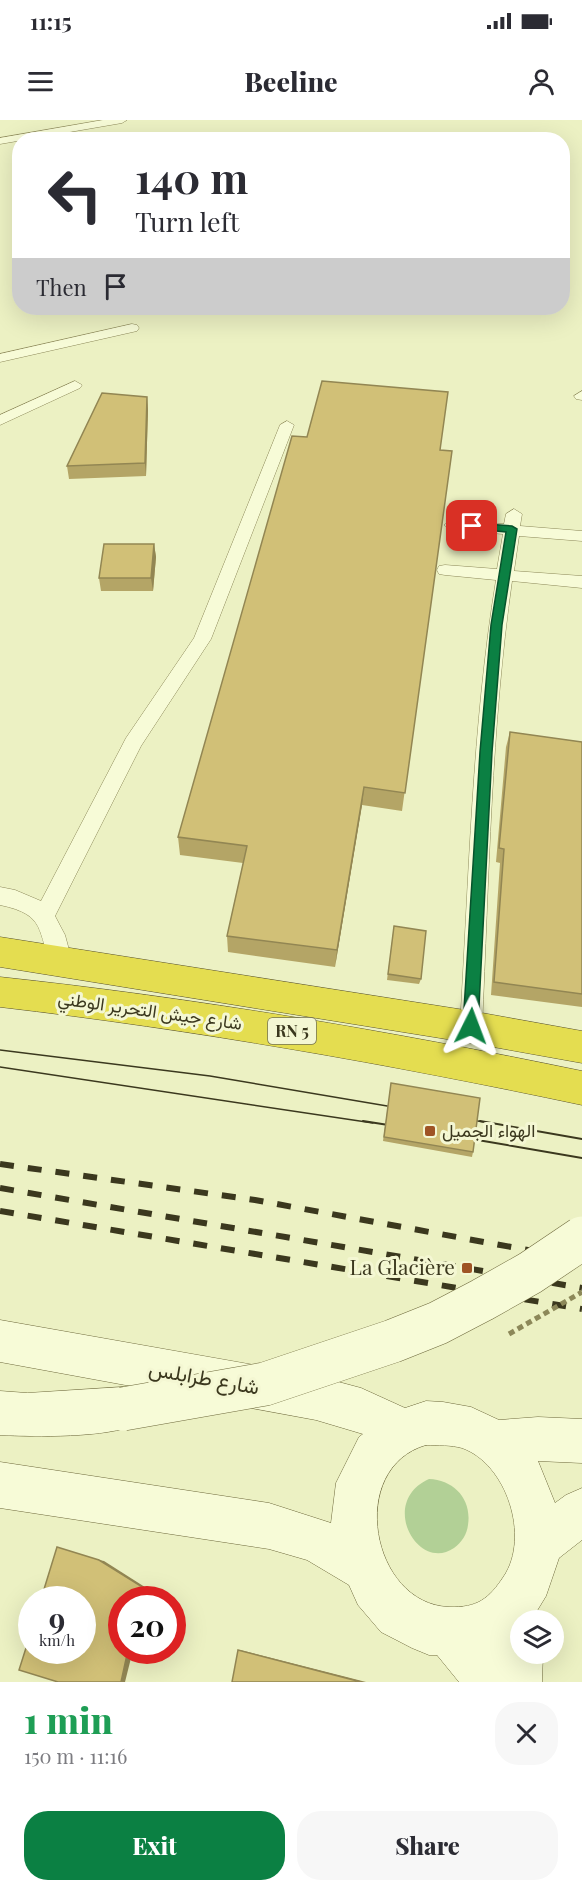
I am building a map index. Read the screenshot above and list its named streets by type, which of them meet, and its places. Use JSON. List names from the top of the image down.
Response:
{
  "streets": {
    "highway": ["شارع جيش التحرير الوطني", "RN 5"],
    "main road": ["شارع طرابلس"]
  },
  "places": {
    "transit": ["الهواء الجميل", "La Glacière"]
  },
  "page": {
    "status": "11:15",
    "header": "Beeline",
    "turn": ["140 m", "Turn left"],
    "then": "Then",
    "speed": "9 km/h",
    "limit": "20",
    "heading": ["1 min", "150 m · 11:16"],
    "buttons": ["Exit", "Share"]
  }
}
